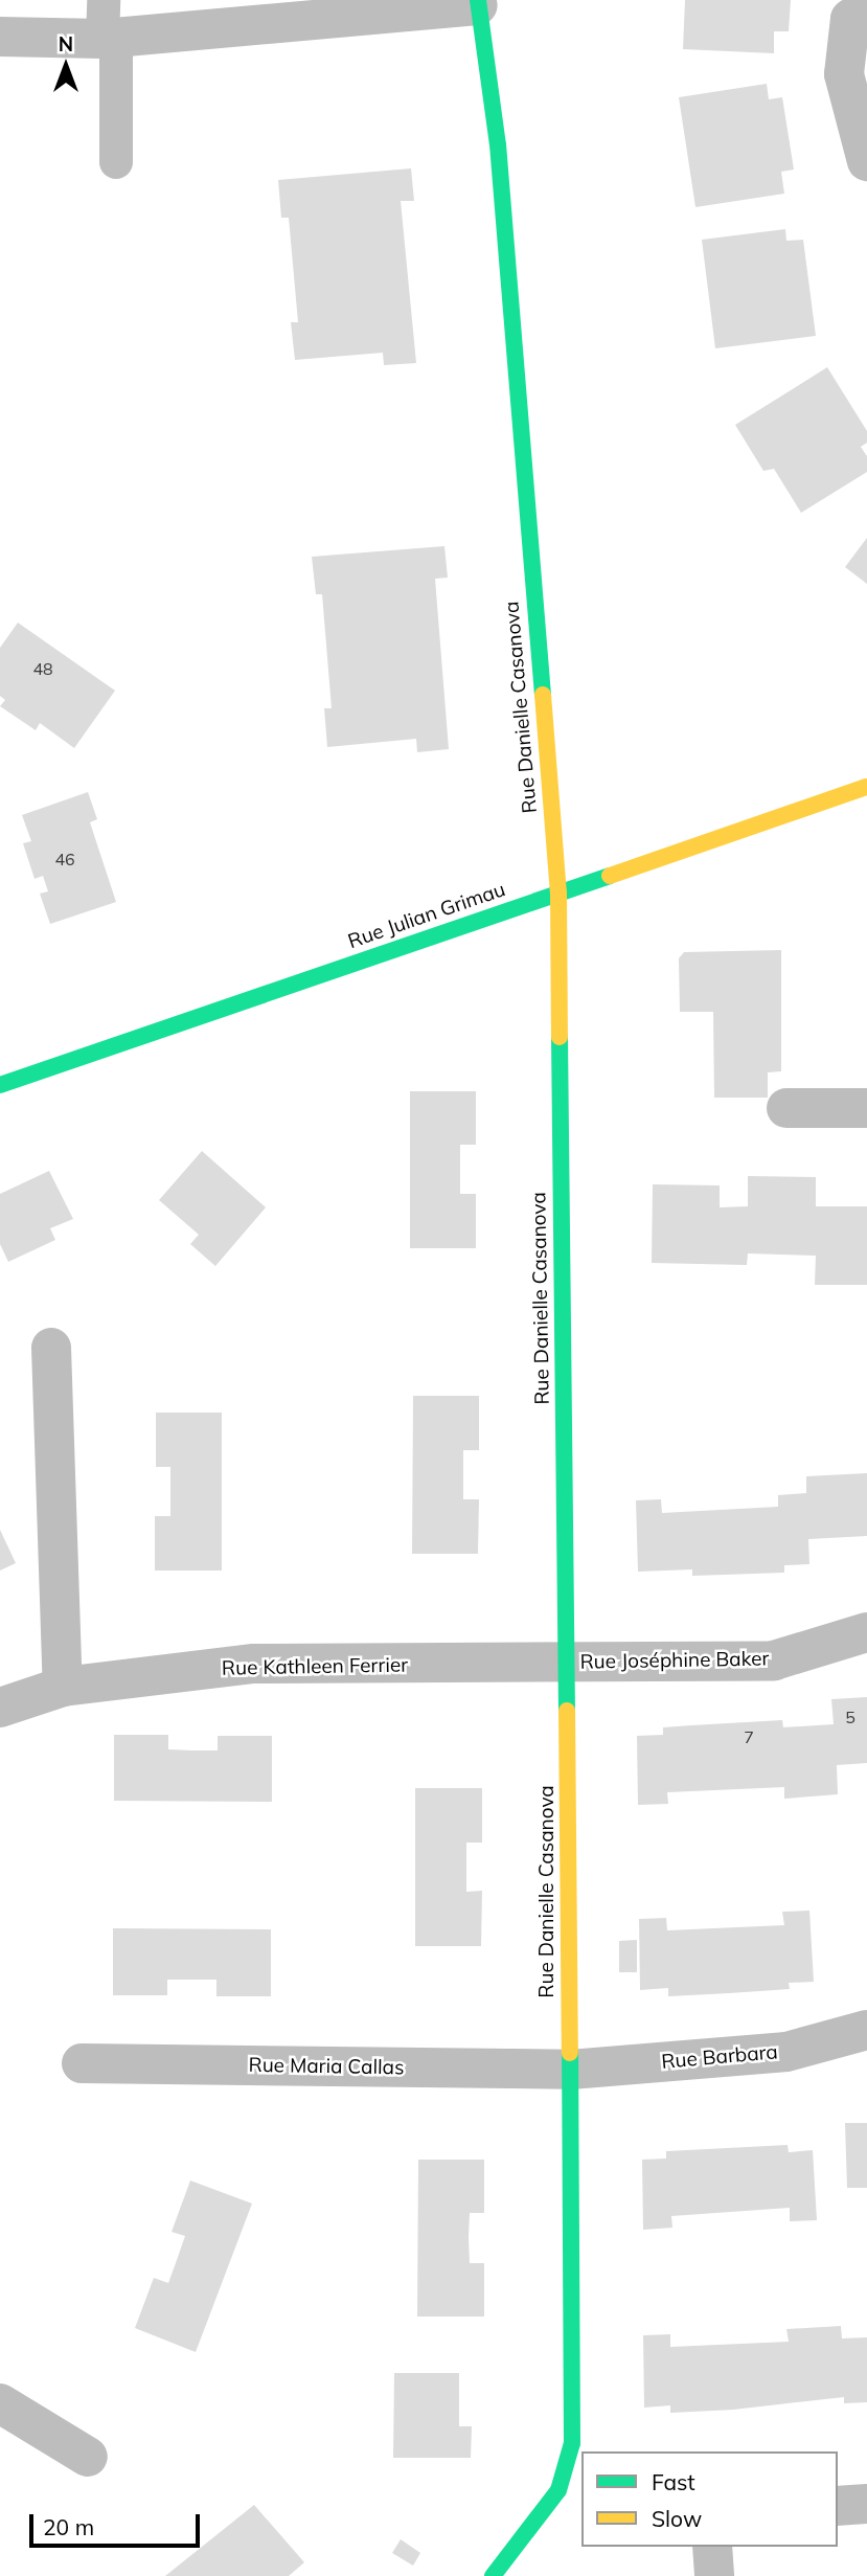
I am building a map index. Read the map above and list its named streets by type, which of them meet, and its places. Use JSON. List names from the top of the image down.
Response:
{
  "streets": {
    "street": [
      "Rue Danielle Casanova",
      "Rue Julian Grimau",
      "Rue Joséphine Baker",
      "Rue Kathleen Ferrier",
      "Rue Barbara",
      "Rue Maria Callas"
    ]
  },
  "crossings": [
    ["Rue Danielle Casanova", "Rue Julian Grimau"],
    ["Rue Danielle Casanova", "Rue Joséphine Baker"],
    ["Rue Danielle Casanova", "Rue Kathleen Ferrier"],
    ["Rue Danielle Casanova", "Rue Barbara"],
    ["Rue Danielle Casanova", "Rue Maria Callas"],
    ["Rue Joséphine Baker", "Rue Kathleen Ferrier"],
    ["Rue Barbara", "Rue Maria Callas"]
  ],
  "house_numbers": [
    "48",
    "46",
    "5",
    "7"
  ],
  "legend": ["Fast", "Slow"],
  "scale_bar": "20 m",
  "north": "top"
}
